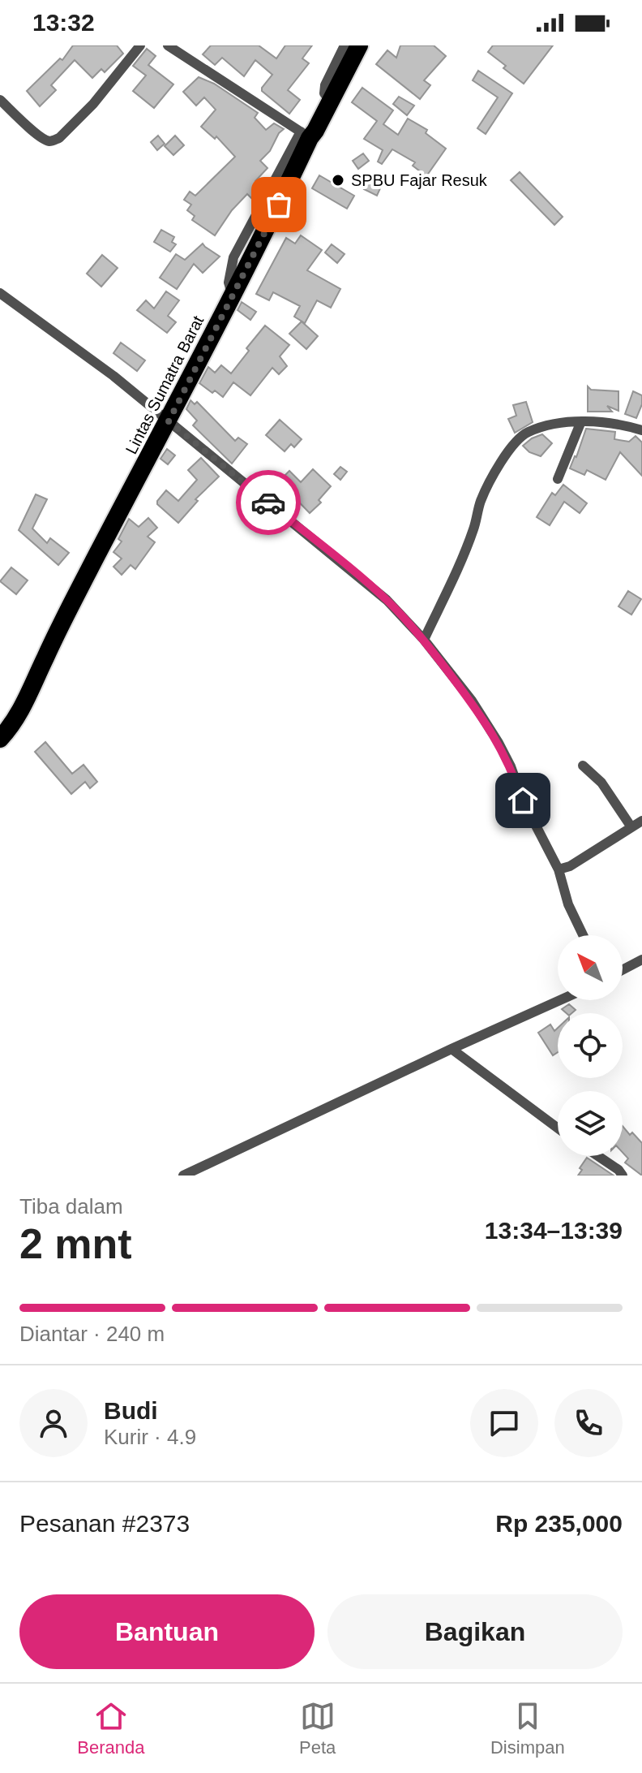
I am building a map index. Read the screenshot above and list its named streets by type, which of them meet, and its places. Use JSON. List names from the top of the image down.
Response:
{
  "streets": {
    "highway": ["Lintas Sumatra Barat"]
  },
  "places": ["SPBU Fajar Resuk"],
  "north": "top left",
  "page": {
    "status": "13:32",
    "heading": ["2 mnt", "Tiba dalam", "13:34–13:39"],
    "panel": [
      "Budi",
      "Kurir · 4.9",
      "Pesanan #2373",
      "Rp 235,000"
    ],
    "bar": "Diantar · 240 m",
    "buttons": ["Bantuan", "Bagikan"],
    "tabs": ["Beranda", "Peta", "Disimpan"]
  }
}
